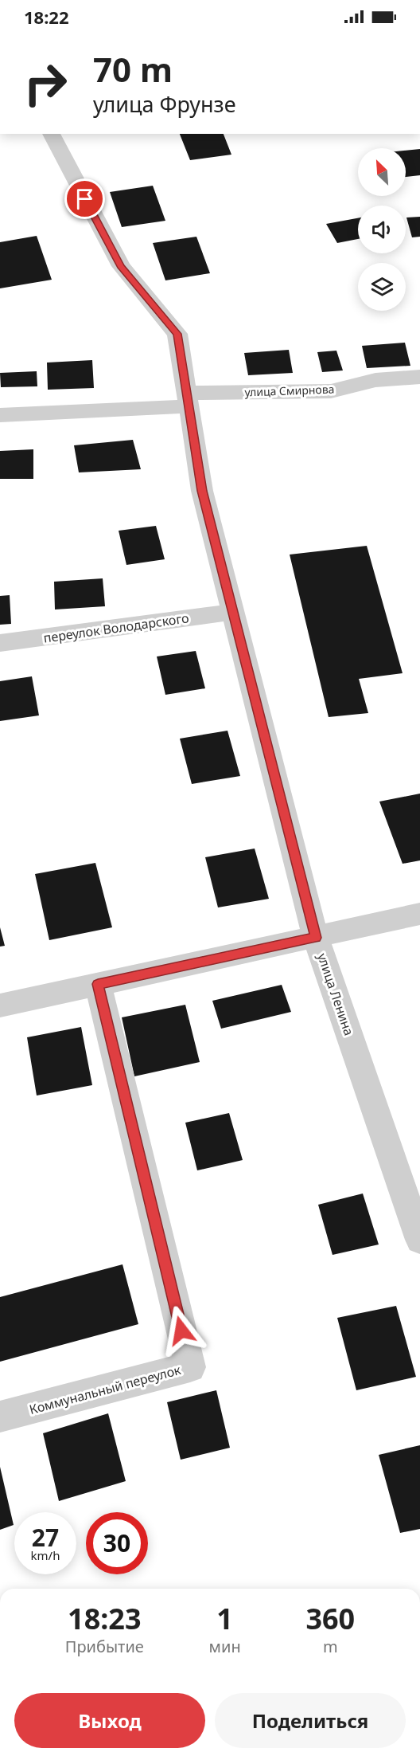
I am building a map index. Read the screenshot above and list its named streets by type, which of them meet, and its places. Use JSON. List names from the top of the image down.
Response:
{
  "streets": {
    "street": [
      "улица Смирнова",
      "переулок Володарского",
      "улица Ленина",
      "Коммунальный переулок"
    ]
  },
  "crossings": [
    ["улица Смирнова", "улица Ленина"],
    ["переулок Володарского", "улица Ленина"]
  ],
  "north": "top left",
  "page": {
    "status": "18:22",
    "turn": ["70 m", "улица Фрунзе"],
    "speed": "27 km/h",
    "limit": "30",
    "eta": [
      "18:23",
      "Прибытие",
      "1",
      "мин",
      "360",
      "m"
    ],
    "buttons": ["Выход", "Поделиться"]
  }
}
